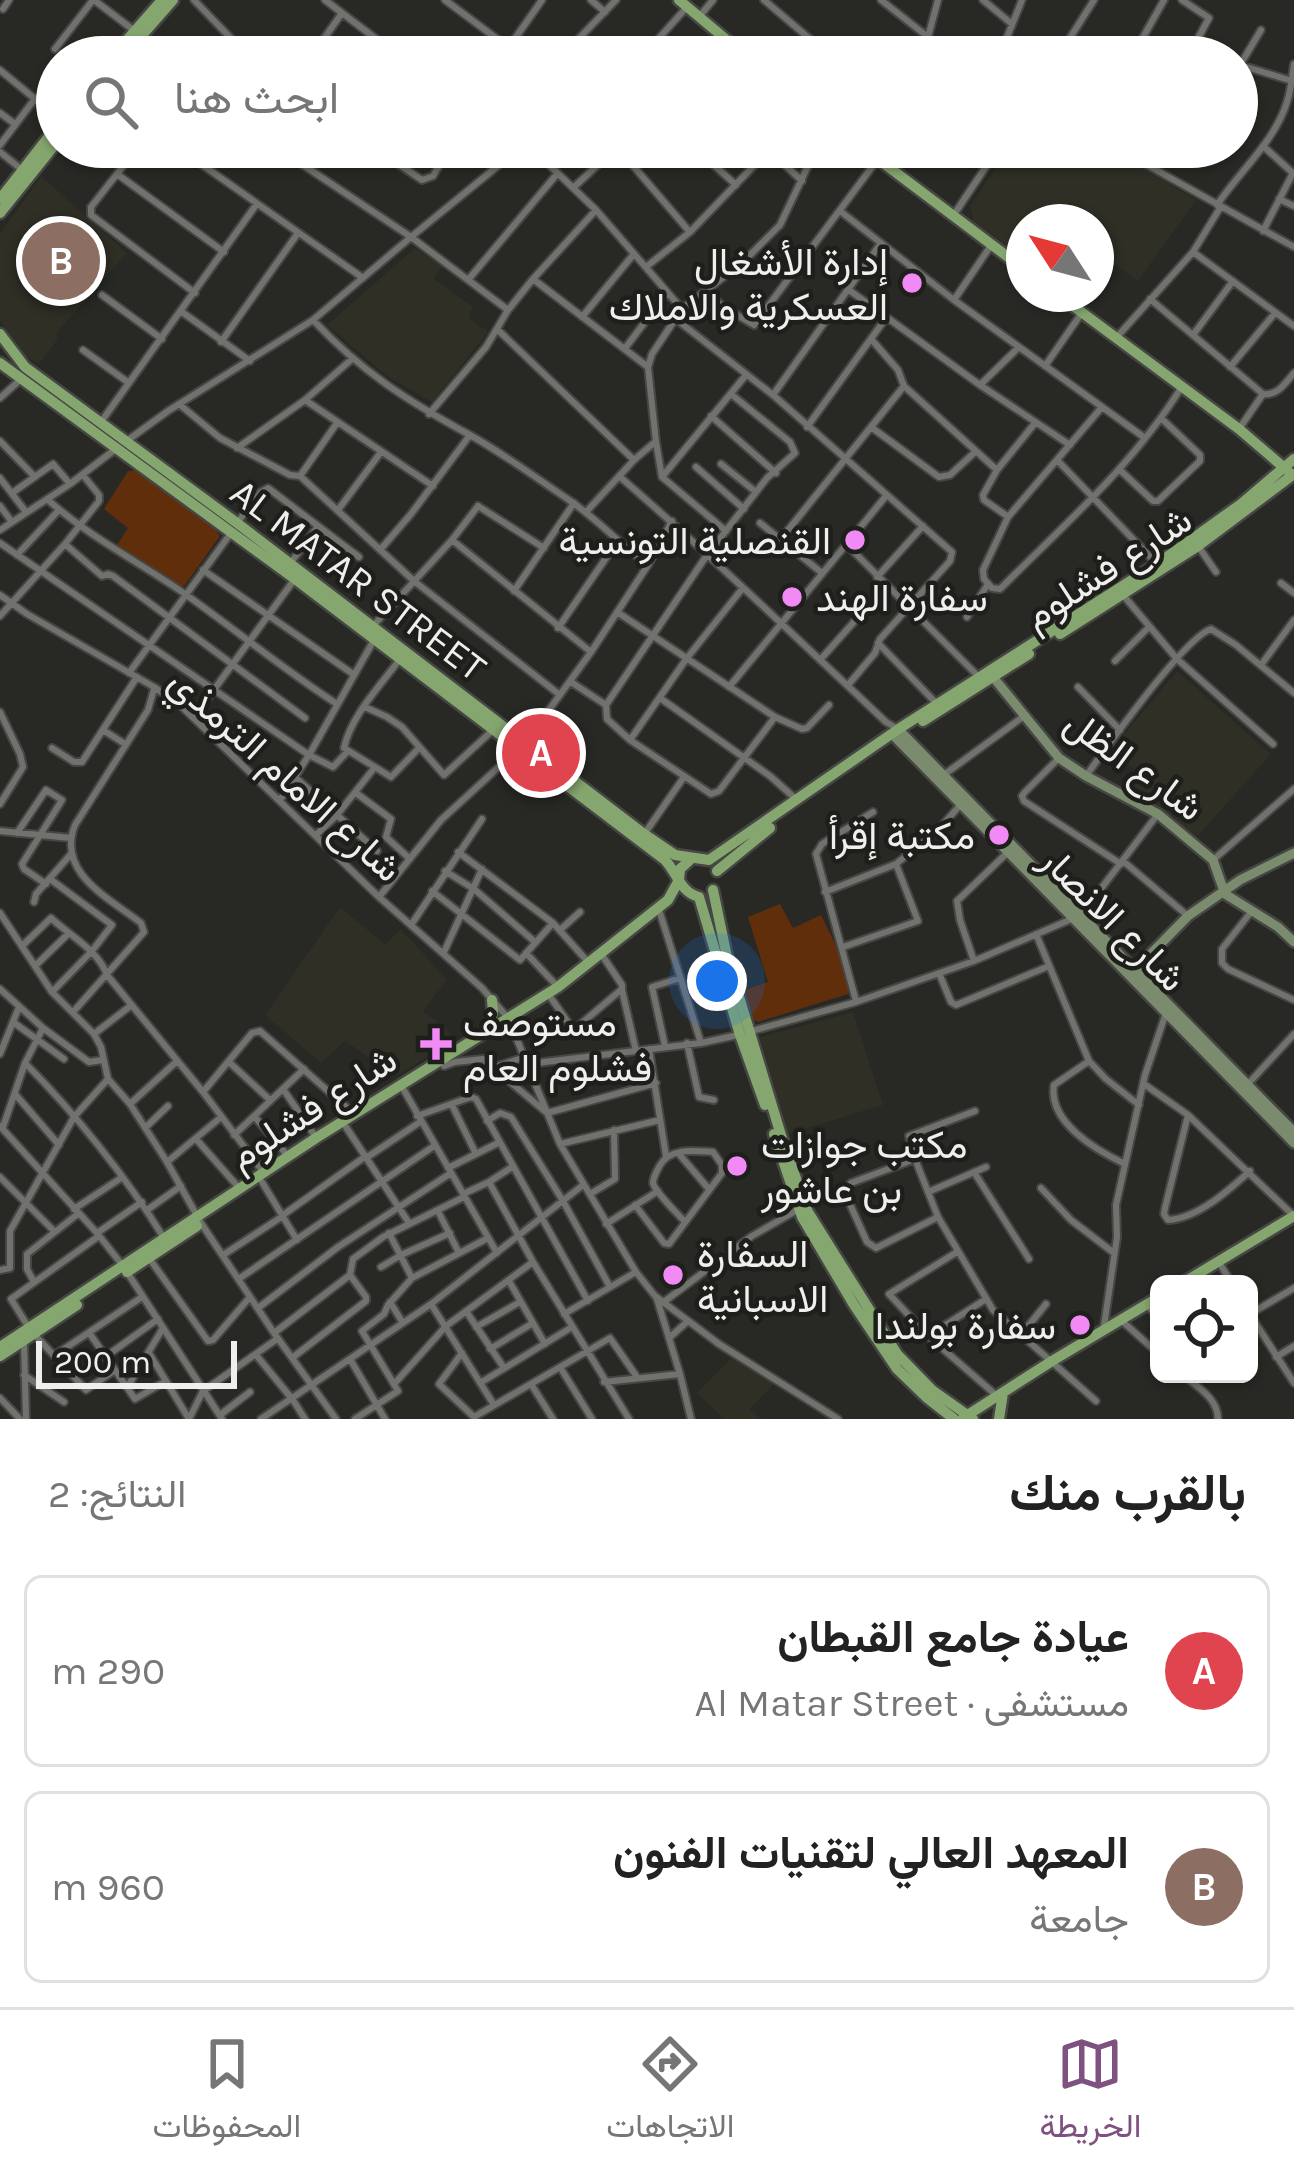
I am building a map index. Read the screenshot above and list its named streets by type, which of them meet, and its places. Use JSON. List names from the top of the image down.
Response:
{
  "streets": {
    "main road": [
      "شارع فشلوم",
      "AL MATAR STREET",
      "شارع الظل",
      "شارع الانصار"
    ],
    "street": ["شارع الامام الترمذي"]
  },
  "crossings": [
    ["شارع فشلوم", "AL MATAR STREET"],
    ["شارع فشلوم", "شارع الظل"],
    ["شارع فشلوم", "شارع الامام الترمذي"],
    ["شارع فشلوم", "شارع الانصار"]
  ],
  "places": {
    "other": [
      "إدارة الأشغال العسكرية والاملاك",
      "القنصلية التونسية",
      "سفارة الهند",
      "مكتبة إقرأ",
      "مكتب جوازات بن عاشور",
      "السفارة الاسبانية",
      "سفارة بولندا"
    ],
    "health": ["مستوصف فشلوم العام"]
  },
  "scale_bar": "200 m",
  "north": "top left",
  "page": {
    "search": "ابحث هنا",
    "pins": ["B", "A"],
    "scale": "200 m",
    "heading": ["بالقرب منك", "النتائج: 2"],
    "list": [
      {
        "mark": "A",
        "name": "عيادة جامع القبطان",
        "note": "مستشفى · Al Matar Street",
        "value": "290 m"
      },
      {
        "mark": "B",
        "name": "المعهد العالي لتقنيات الفنون",
        "note": "جامعة",
        "value": "960 m"
      }
    ],
    "nav": ["الخريطة", "الاتجاهات", "المحفوظات"]
  }
}
